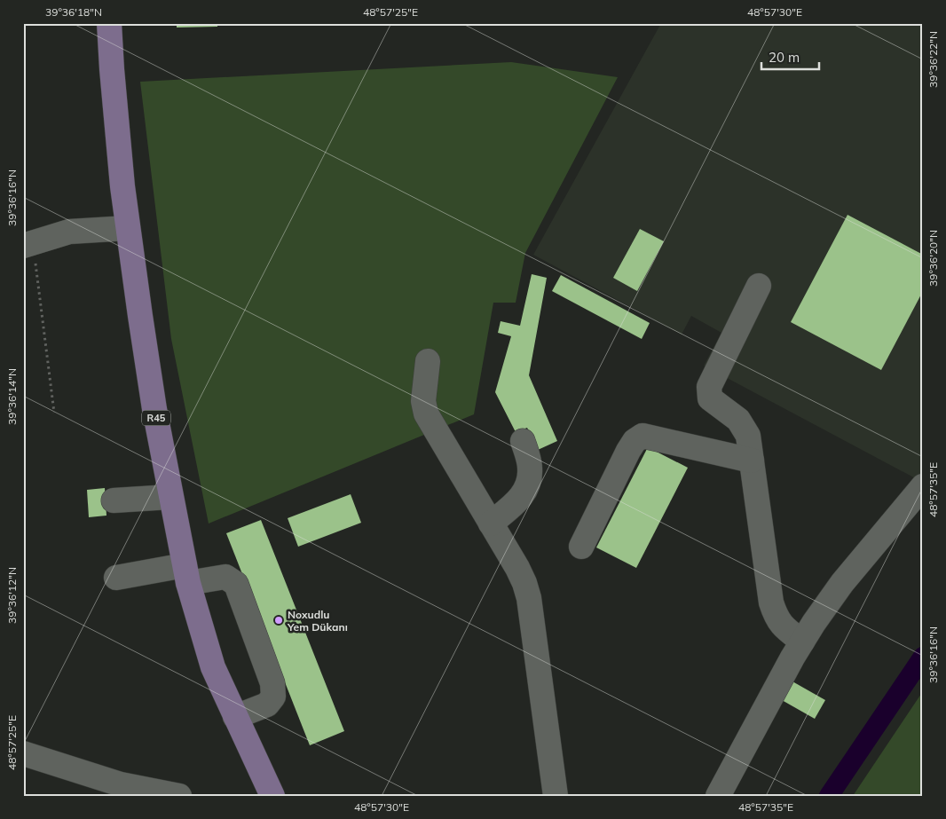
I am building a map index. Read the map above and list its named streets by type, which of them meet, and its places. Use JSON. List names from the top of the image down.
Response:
{
  "streets": {
    "main road": ["R45"]
  },
  "places": ["Noxudlu Yem Dükanı"],
  "scale_bar": "20 m",
  "coordinates": [
    "39°36'18\"N",
    "48°57'25\"E",
    "48°57'30\"E",
    "39°36'22\"N",
    "39°36'16\"N",
    "39°36'20\"N",
    "39°36'14\"N",
    "48°57'35\"E",
    "39°36'12\"N"
  ]
}
